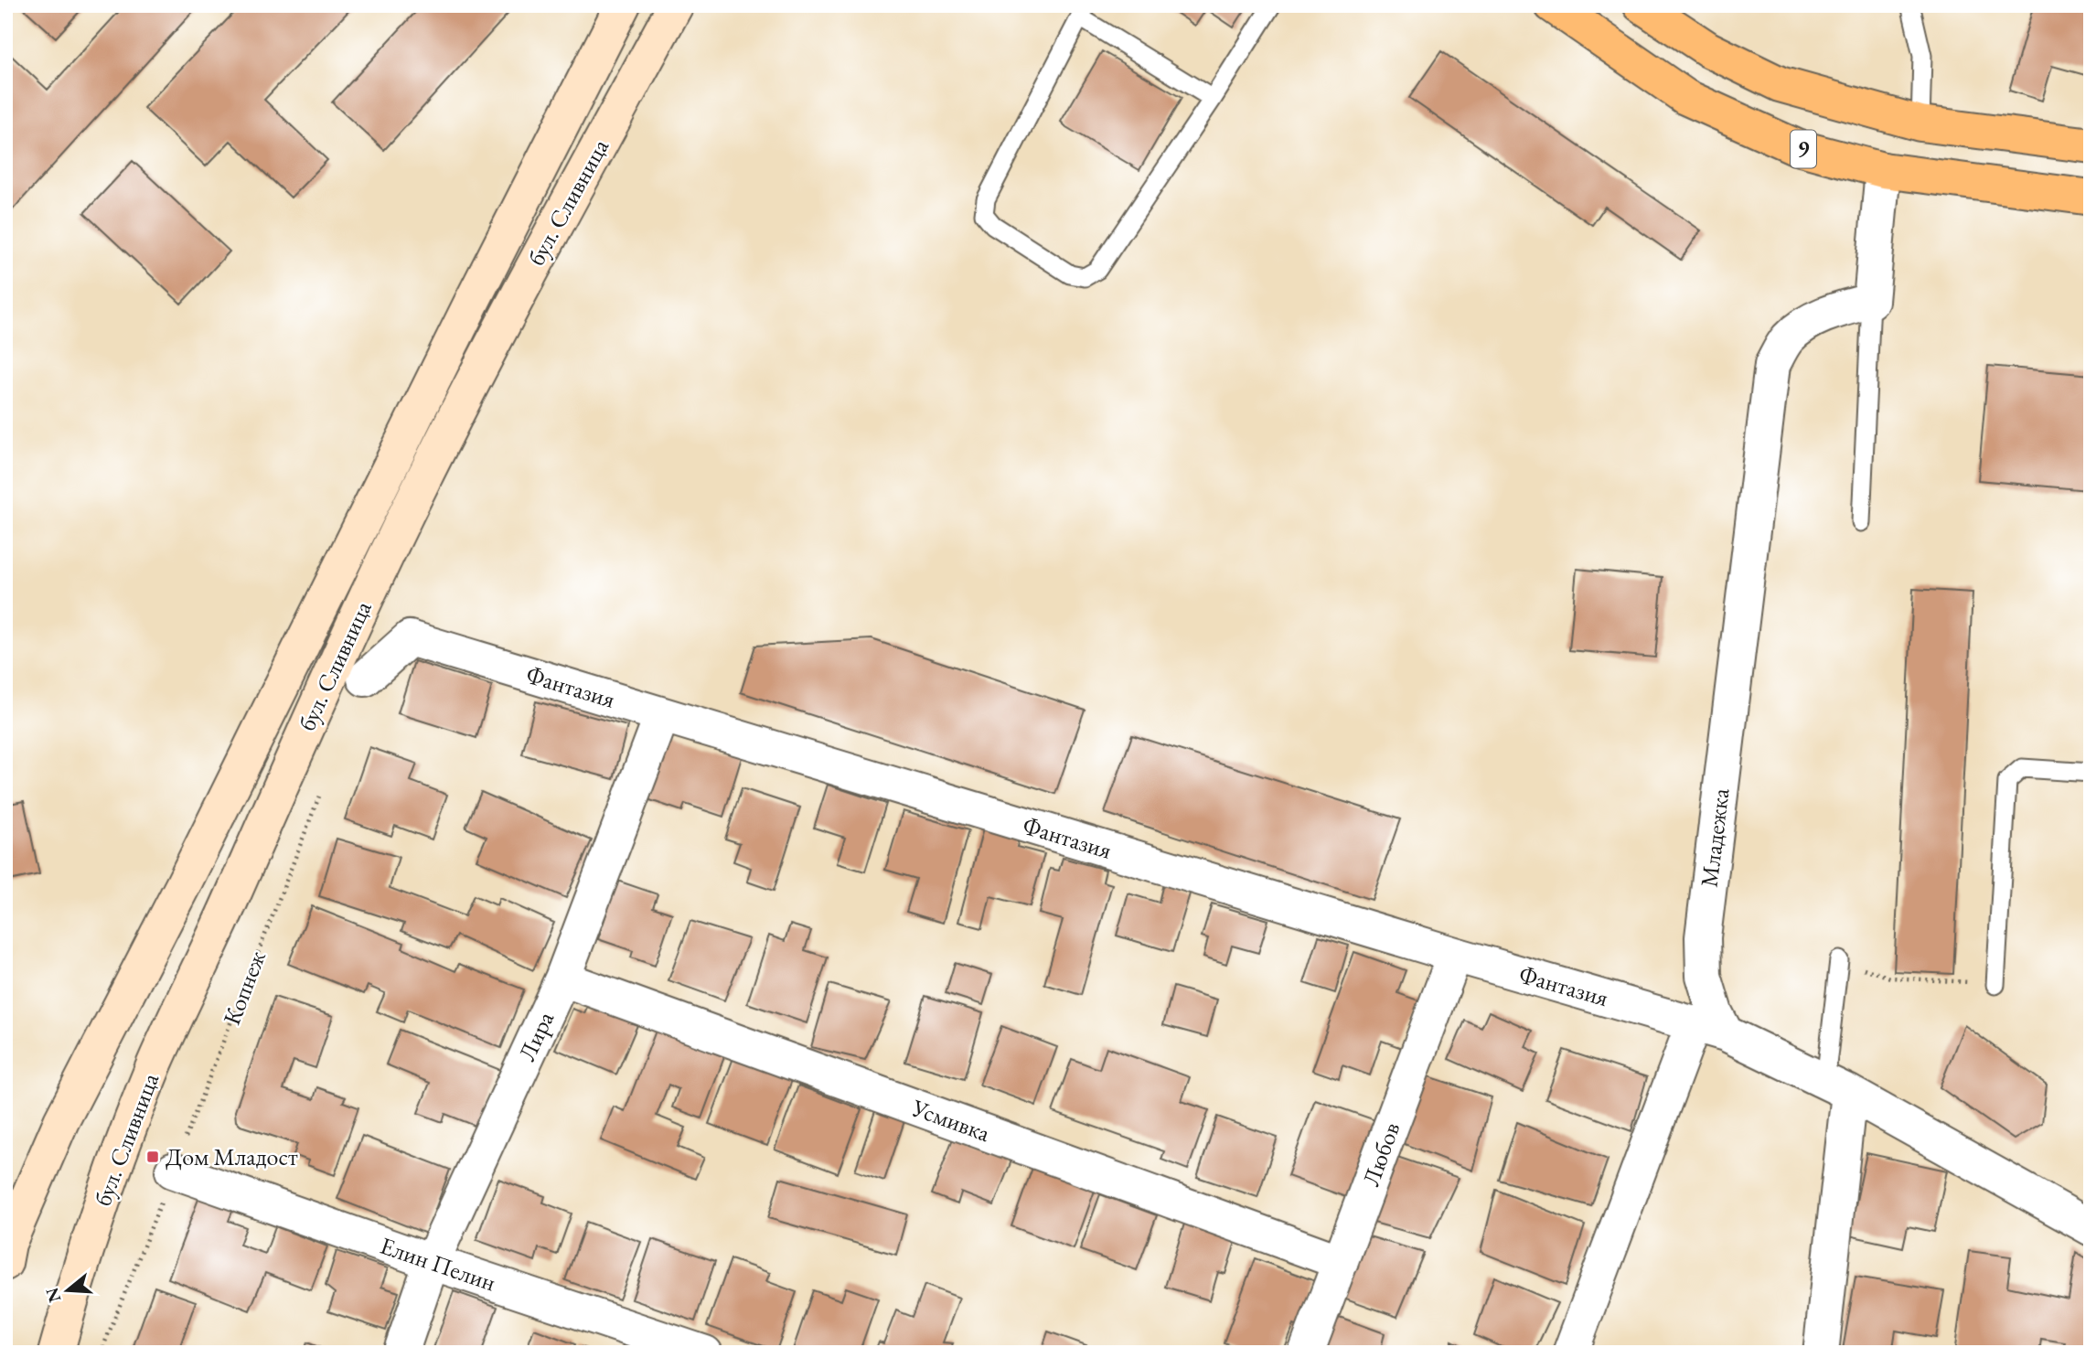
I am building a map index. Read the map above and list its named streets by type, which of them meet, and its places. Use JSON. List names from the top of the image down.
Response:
{
  "streets": {
    "main road": ["9", "бул. Сливница"],
    "street": [
      "Фантазия",
      "Младежка",
      "Лира",
      "Усмивка",
      "Любов",
      "Елин Пелин"
    ],
    "path": ["Копнеж"]
  },
  "crossings": [
    ["Фантазия", "Младежка"],
    ["Фантазия", "Лира"],
    ["Фантазия", "Любов"],
    ["Копнеж", "Елин Пелин"],
    ["Лира", "Усмивка"],
    ["Лира", "Елин Пелин"],
    ["Усмивка", "Любов"]
  ],
  "places": {
    "transit": ["Дом Младост"]
  },
  "north": "left"
}
